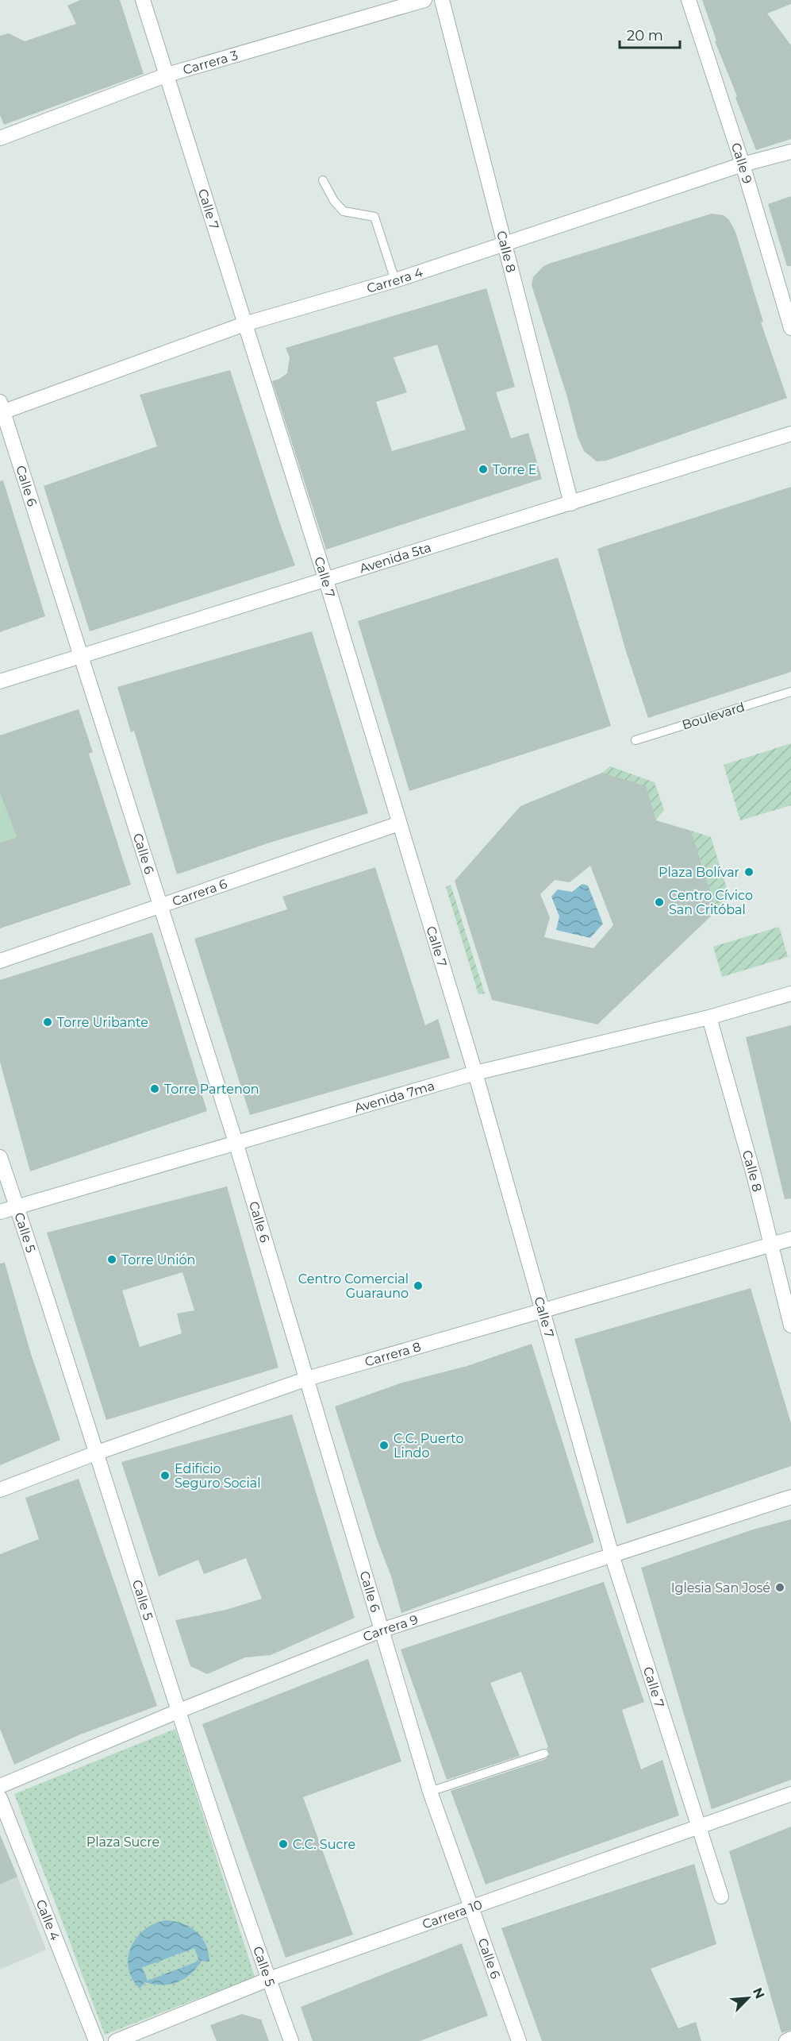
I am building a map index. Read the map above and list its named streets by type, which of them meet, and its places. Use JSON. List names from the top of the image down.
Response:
{
  "streets": {
    "street": [
      "Carrera 3",
      "Calle 9",
      "Calle 7",
      "Calle 8",
      "Carrera 4",
      "Calle 6",
      "Avenida 5ta",
      "Carrera 6",
      "Avenida 7ma",
      "Calle 5",
      "Carrera 8",
      "Carrera 9",
      "Carrera 10",
      "Calle 4"
    ],
    "lane": ["Boulevard"]
  },
  "crossings": [
    ["Carrera 3", "Calle 7"],
    ["Calle 9", "Carrera 4"],
    ["Calle 7", "Carrera 4"],
    ["Calle 7", "Avenida 5ta"],
    ["Calle 7", "Carrera 6"],
    ["Calle 7", "Avenida 7ma"],
    ["Calle 7", "Carrera 8"],
    ["Calle 7", "Carrera 9"],
    ["Calle 7", "Carrera 10"],
    ["Calle 8", "Carrera 4"],
    ["Calle 8", "Avenida 5ta"],
    ["Calle 8", "Avenida 7ma"],
    ["Calle 8", "Carrera 8"],
    ["Carrera 4", "Calle 6"],
    ["Calle 6", "Avenida 5ta"],
    ["Calle 6", "Carrera 6"],
    ["Calle 6", "Avenida 7ma"],
    ["Calle 6", "Carrera 8"],
    ["Calle 6", "Carrera 9"],
    ["Calle 6", "Carrera 10"],
    ["Avenida 7ma", "Calle 5"],
    ["Calle 5", "Carrera 8"],
    ["Calle 5", "Carrera 9"],
    ["Calle 5", "Carrera 10"]
  ],
  "parks": ["Plaza Sucre"],
  "places": [
    "Torre E",
    "Plaza Bolívar",
    "Centro Cívico San Critóbal",
    "Torre Uribante",
    "Torre Partenon",
    "Torre Unión",
    "Centro Comercial Guarauno",
    "C.C. Puerto Lindo",
    "Edificio Seguro Social",
    "Iglesia San José",
    "C.C. Sucre"
  ],
  "scale_bar": "20 m",
  "north": "top right"
}
